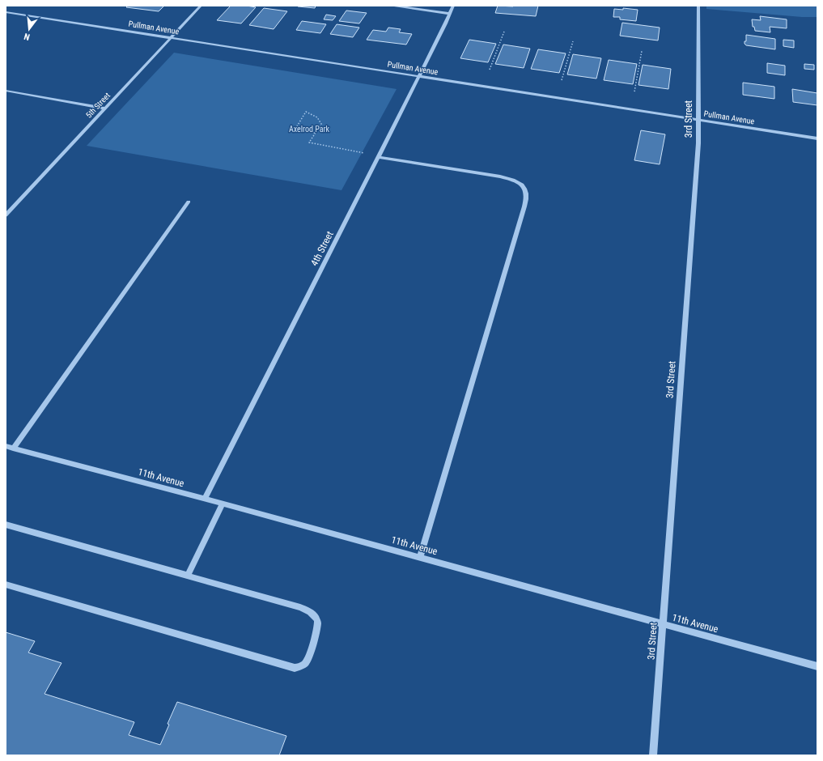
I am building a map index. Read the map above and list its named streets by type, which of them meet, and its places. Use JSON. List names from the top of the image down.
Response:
{
  "streets": {
    "street": [
      "Pullman Avenue",
      "5th Street",
      "3rd Street",
      "4th Street",
      "11th Avenue"
    ]
  },
  "crossings": [
    ["Pullman Avenue", "5th Street"],
    ["Pullman Avenue", "3rd Street"],
    ["Pullman Avenue", "4th Street"],
    ["3rd Street", "11th Avenue"],
    ["4th Street", "11th Avenue"]
  ],
  "parks": ["Axelrod Park"],
  "north": "bottom"
}
